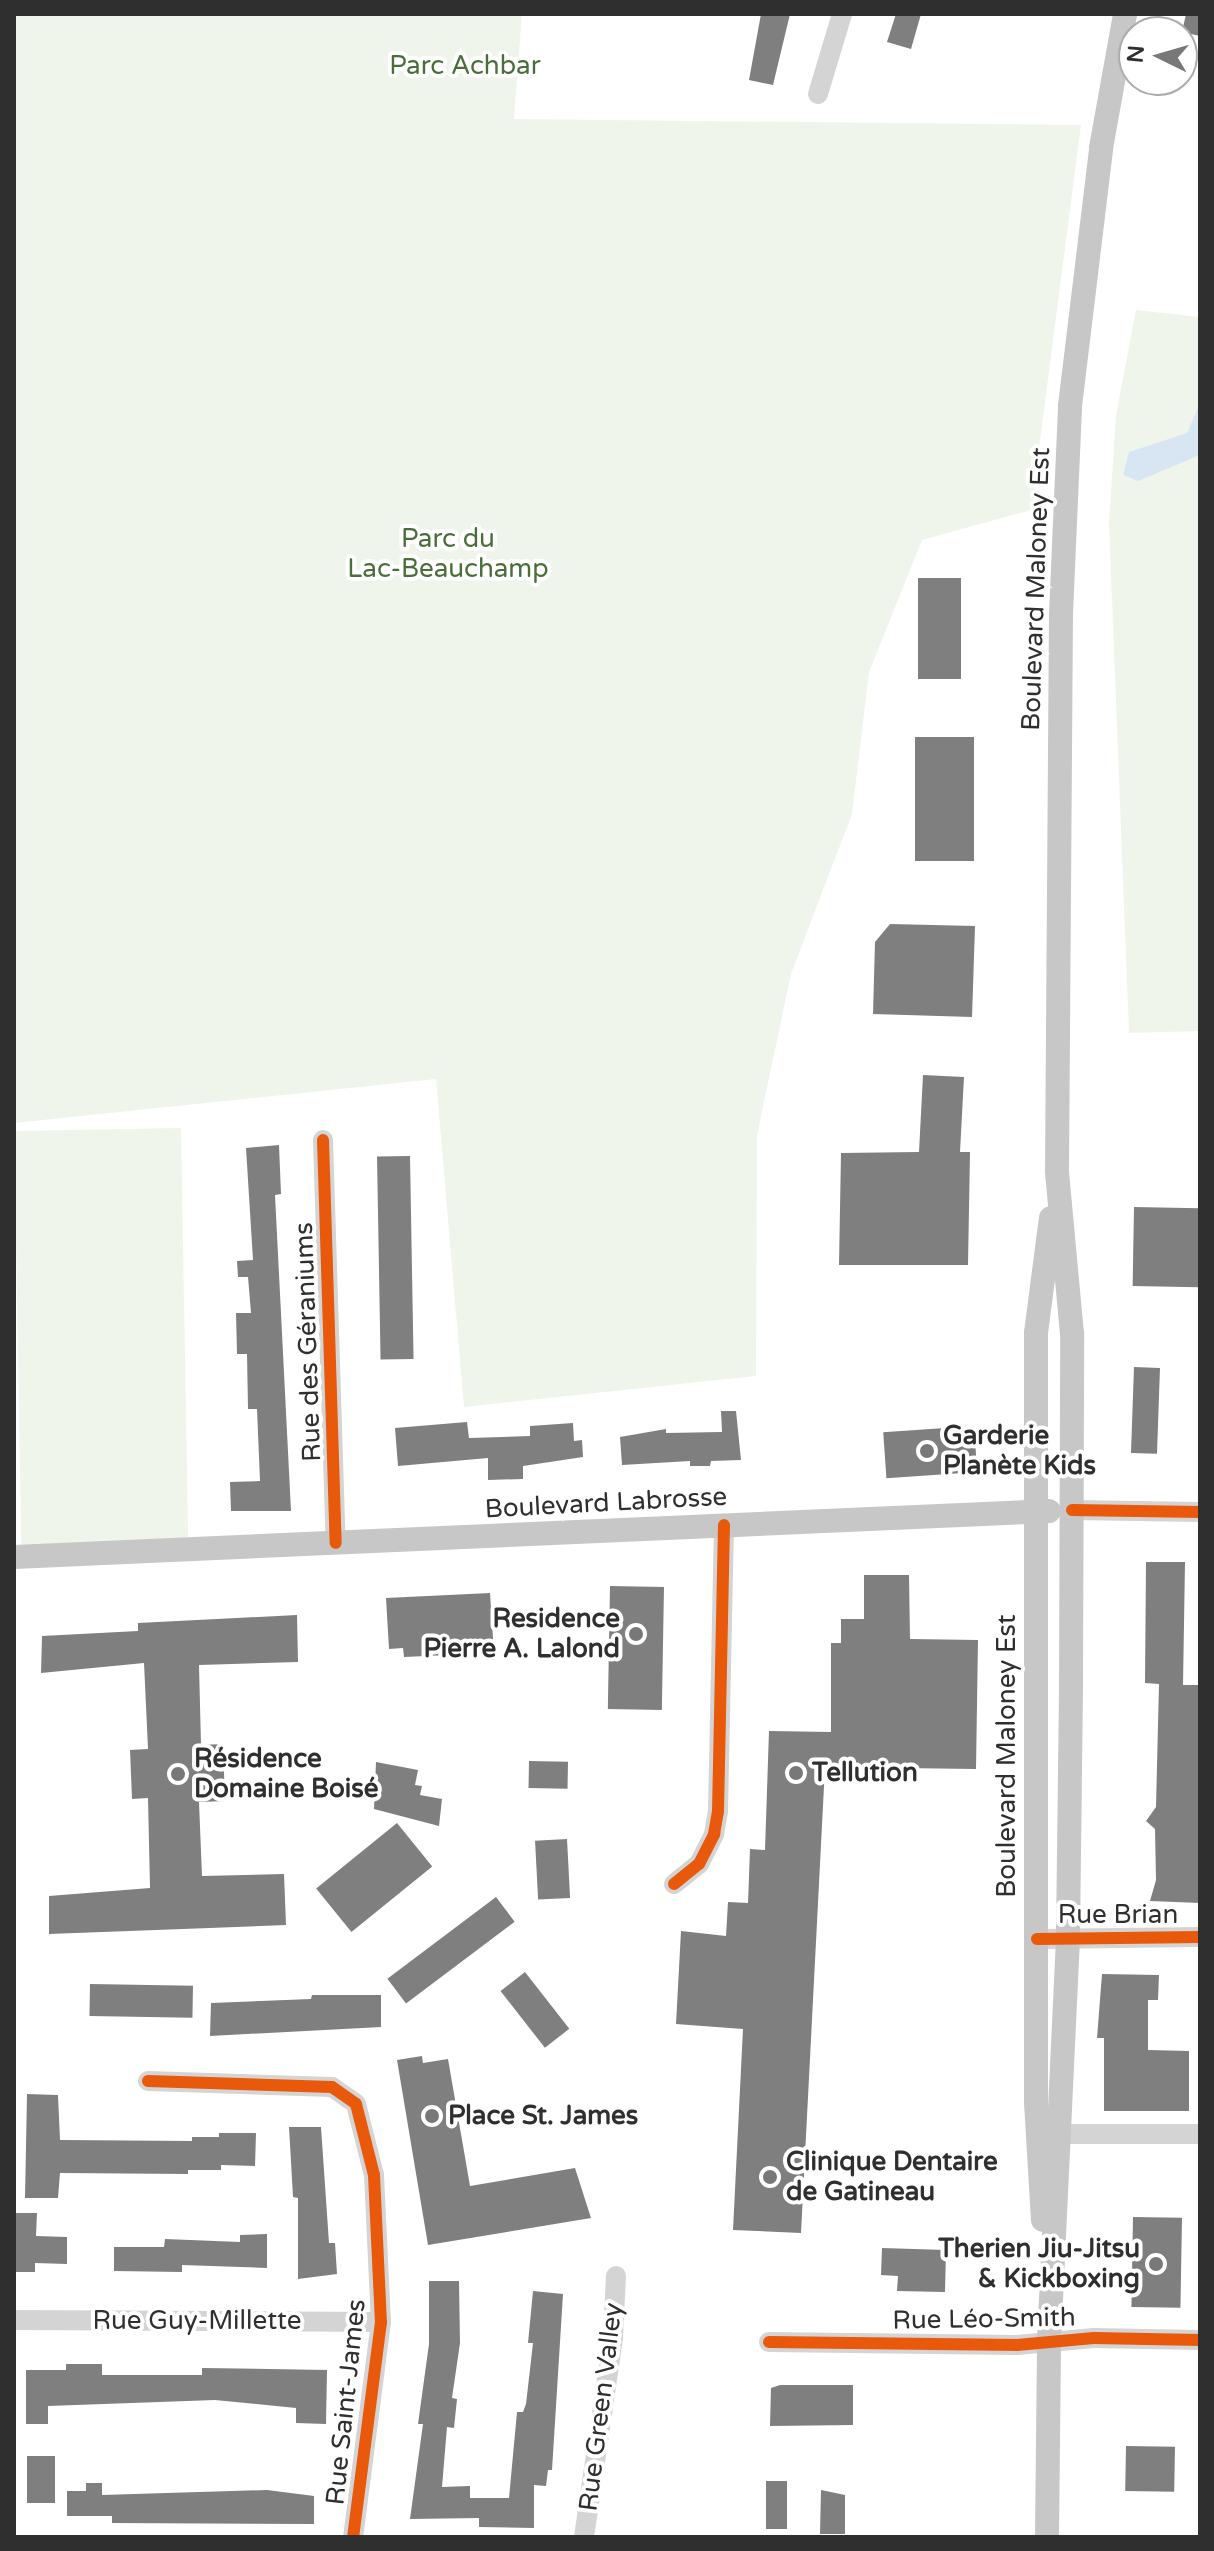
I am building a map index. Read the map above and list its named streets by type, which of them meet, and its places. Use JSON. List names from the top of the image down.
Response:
{
  "streets": {
    "main road": ["Boulevard Maloney Est", "Boulevard Labrosse"],
    "street": [
      "Rue des Géraniums",
      "Rue Brian",
      "Rue Léo-Smith",
      "Rue Guy-Millette",
      "Rue Saint-James",
      "Rue Green Valley"
    ]
  },
  "crossings": [
    ["Boulevard Maloney Est", "Boulevard Labrosse"],
    ["Boulevard Maloney Est", "Rue Brian"],
    ["Boulevard Maloney Est", "Rue Léo-Smith"],
    ["Rue des Géraniums", "Boulevard Labrosse"],
    ["Rue Guy-Millette", "Rue Saint-James"]
  ],
  "parks": ["Parc Achbar", "Parc du Lac-Beauchamp"],
  "places": [
    "Garderie Planète Kids",
    "Residence Pierre A. Lalond",
    "Tellution",
    "Résidence Domaine Boisé",
    "Place St. James",
    "Clinique Dentaire de Gatineau",
    "Therien Jiu-Jitsu & Kickboxing"
  ],
  "north": "left"
}
